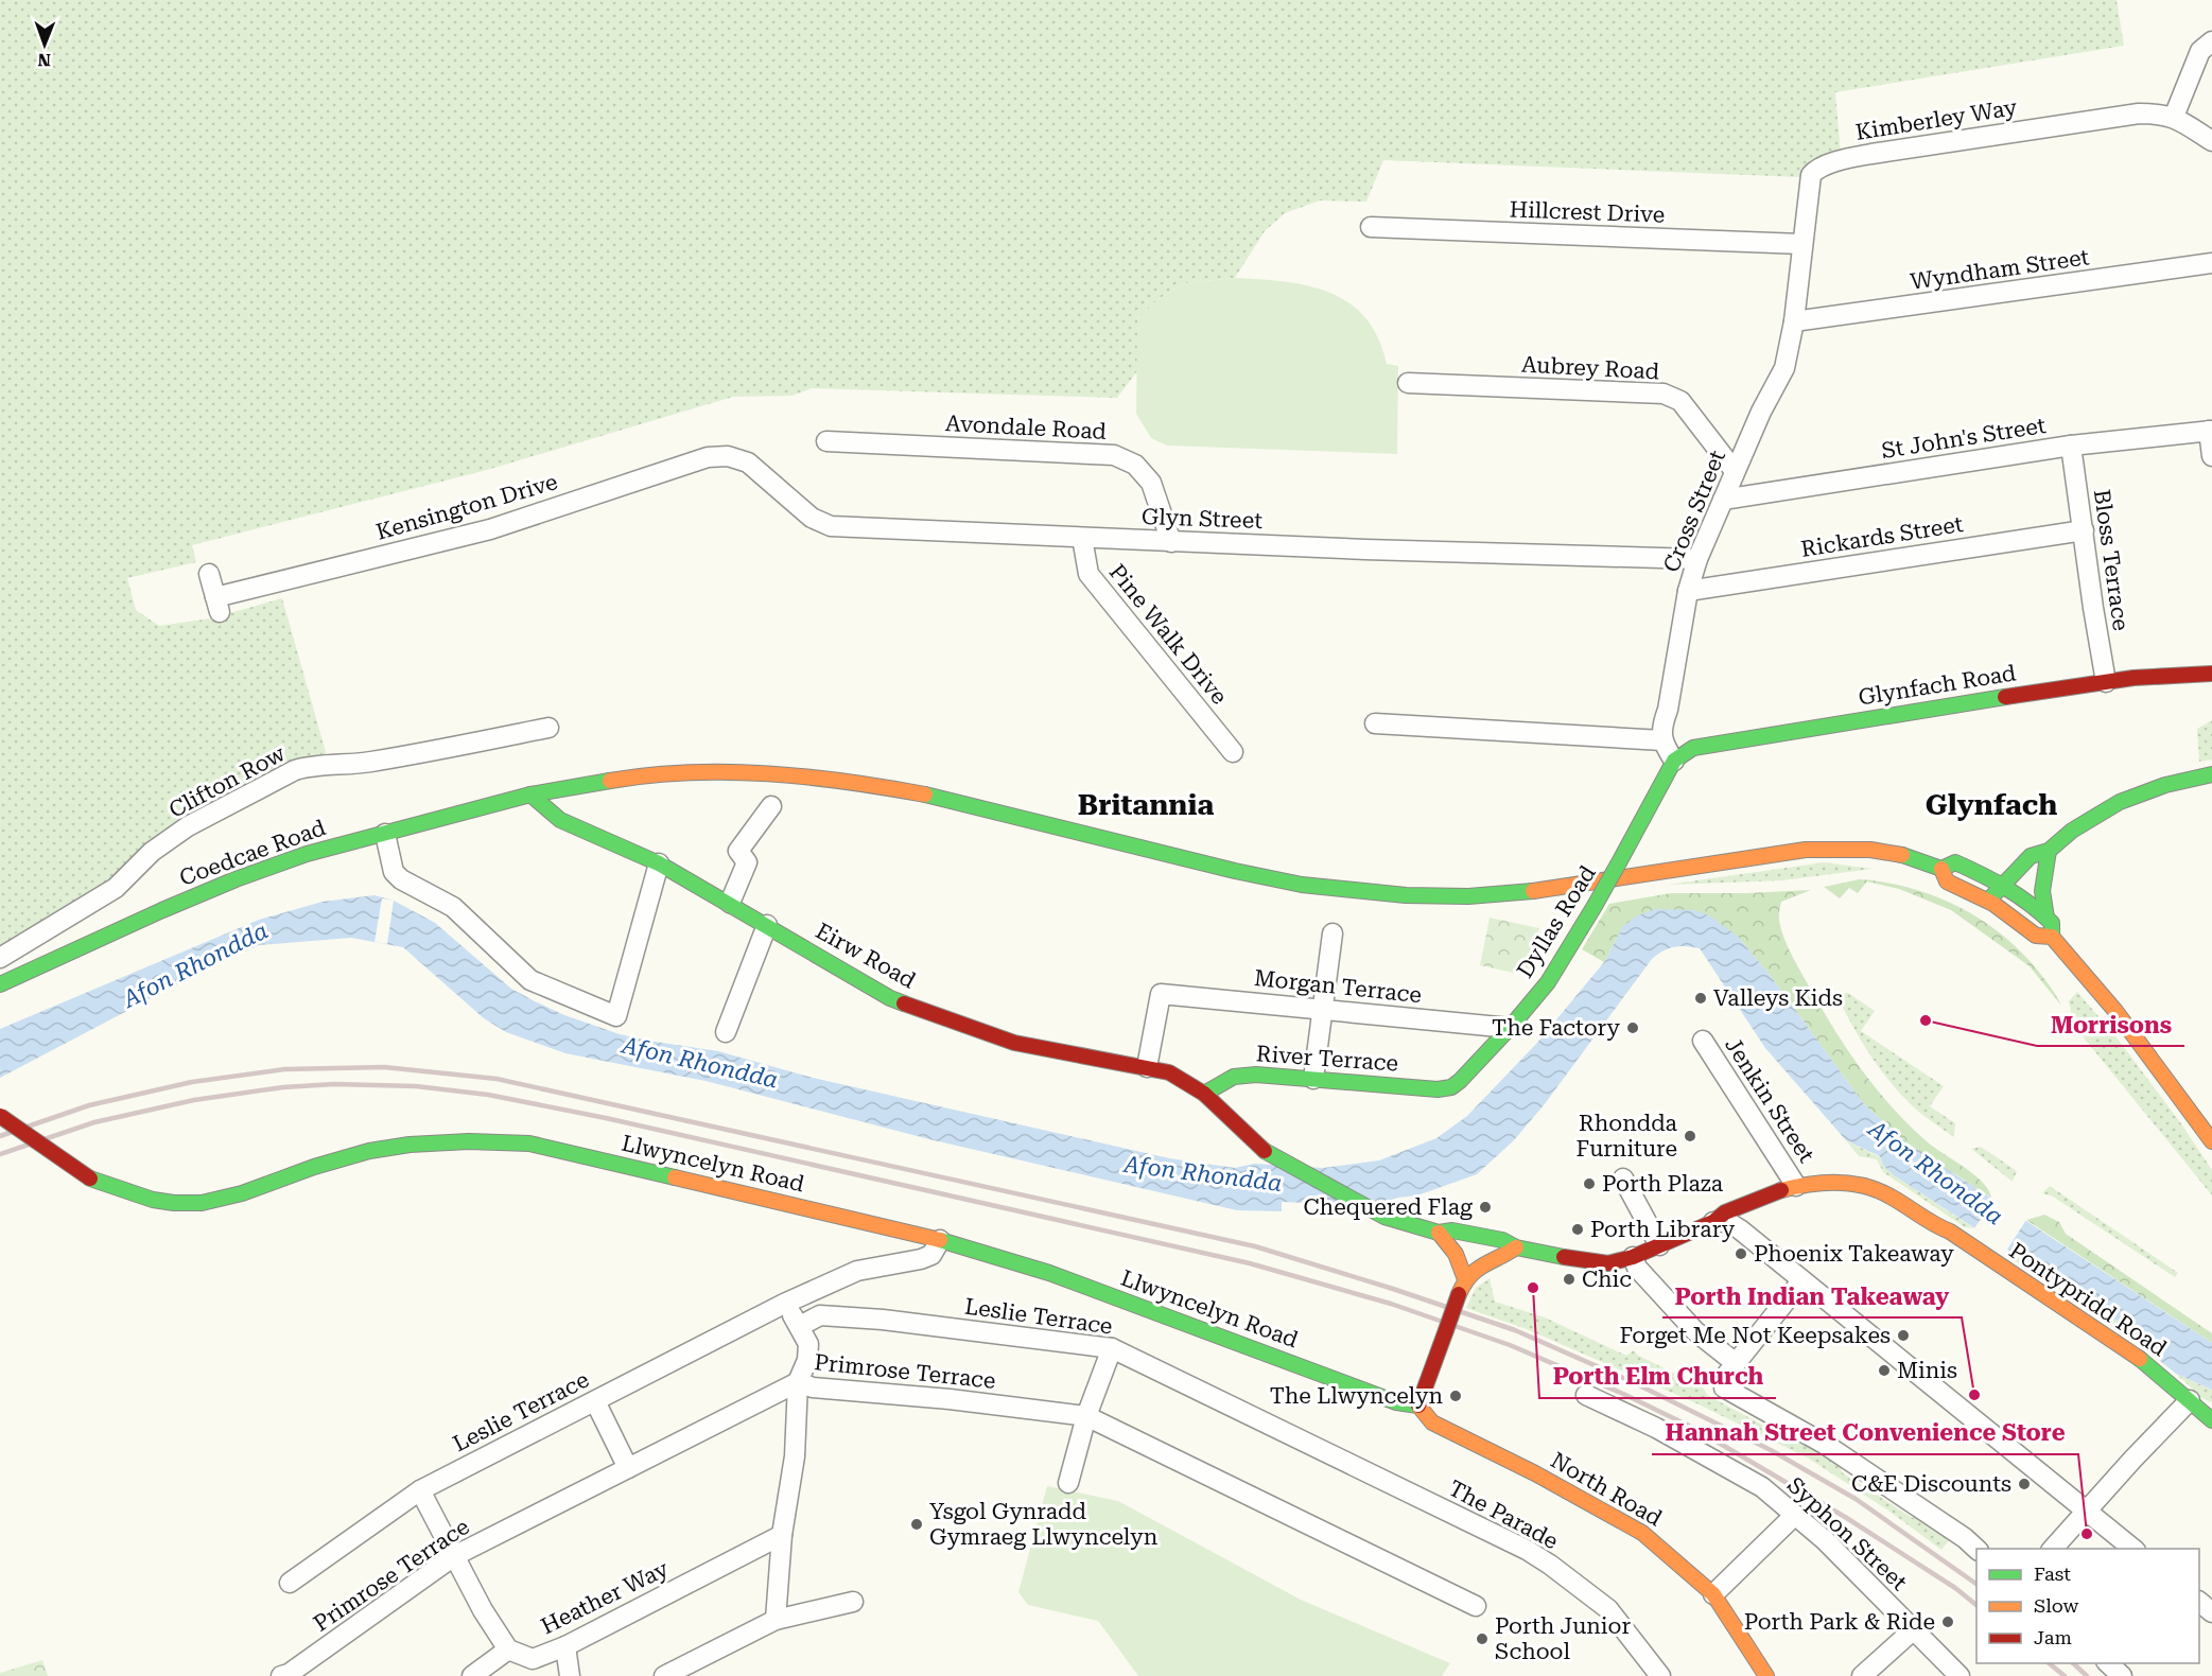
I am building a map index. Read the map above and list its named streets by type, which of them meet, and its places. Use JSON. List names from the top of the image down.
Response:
{
  "streets": {
    "main road": [
      "Glynfach Road",
      "Coedcae Road",
      "Dyllas Road",
      "Eirw Road",
      "River Terrace",
      "Llwyncelyn Road",
      "Pontypridd Road",
      "North Road"
    ],
    "street": [
      "Kimberley Way",
      "Hillcrest Drive",
      "Wyndham Street",
      "Aubrey Road",
      "Avondale Road",
      "St John's Street",
      "Kensington Drive",
      "Cross Street",
      "Glyn Street",
      "Rickards Street",
      "Bloss Terrace",
      "Pine Walk Drive",
      "Clifton Row",
      "Morgan Terrace",
      "Jenkin Street",
      "Leslie Terrace",
      "Primrose Terrace",
      "The Parade",
      "Syphon Street",
      "Heather Way"
    ]
  },
  "crossings": [
    ["Kimberley Way", "Hillcrest Drive"],
    ["Kimberley Way", "Wyndham Street"],
    ["Kimberley Way", "Cross Street"],
    ["Wyndham Street", "Cross Street"],
    ["Aubrey Road", "Cross Street"],
    ["Avondale Road", "Glyn Street"],
    ["St John's Street", "Cross Street"],
    ["St John's Street", "Bloss Terrace"],
    ["Kensington Drive", "Glyn Street"],
    ["Cross Street", "Glyn Street"],
    ["Cross Street", "Rickards Street"],
    ["Glyn Street", "Pine Walk Drive"],
    ["Rickards Street", "Bloss Terrace"],
    ["Bloss Terrace", "Glynfach Road"],
    ["Glynfach Road", "Dyllas Road"],
    ["Coedcae Road", "Eirw Road"],
    ["Dyllas Road", "Morgan Terrace"],
    ["Dyllas Road", "River Terrace"],
    ["Eirw Road", "Morgan Terrace"],
    ["Eirw Road", "River Terrace"],
    ["Eirw Road", "Pontypridd Road"],
    ["River Terrace", "Pontypridd Road"],
    ["Jenkin Street", "Pontypridd Road"],
    ["Llwyncelyn Road", "Leslie Terrace"],
    ["Llwyncelyn Road", "North Road"],
    ["Leslie Terrace", "The Parade"]
  ],
  "districts": ["Britannia", "Glynfach"],
  "water": ["Afon Rhondda"],
  "places": [
    "Valleys Kids",
    "Morrisons",
    "The Factory",
    "Rhondda Furniture",
    "Porth Plaza",
    "Chequered Flag",
    "Porth Library",
    "Phoenix Takeaway",
    "Chic",
    "Porth Elm Church",
    "Forget Me Not Keepsakes",
    "Minis",
    "Porth Indian Takeaway",
    "The Llwyncelyn",
    "C&E Discounts",
    "Ysgol Gynradd Gymraeg Llwyncelyn",
    "Hannah Street Convenience Store",
    "Porth Park & Ride",
    "Porth Junior School"
  ],
  "legend": ["Fast", "Slow", "Jam"],
  "north": "bottom"
}
